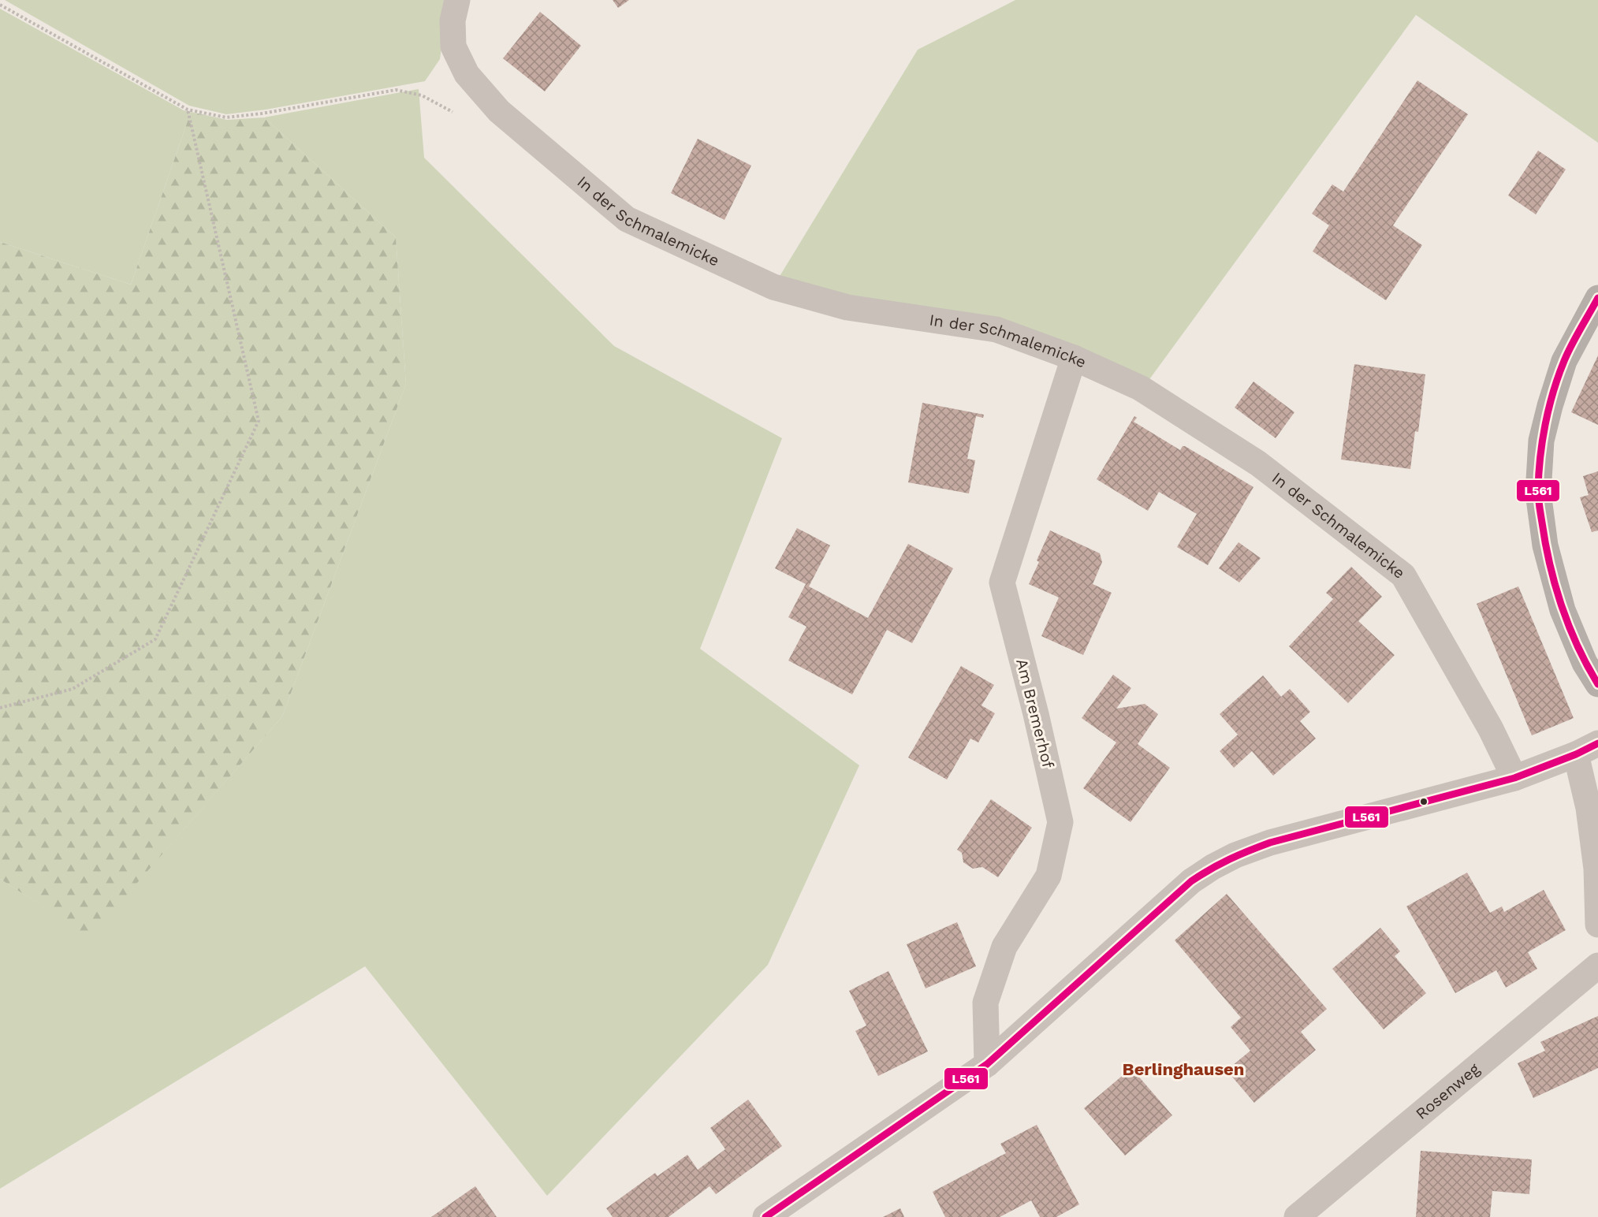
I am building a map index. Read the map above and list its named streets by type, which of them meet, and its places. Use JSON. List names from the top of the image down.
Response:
{
  "streets": {
    "street": ["In der Schmalemicke", "Am Bremerhof", "Rosenweg"]
  },
  "crossings": [
    ["In der Schmalemicke", "Am Bremerhof"]
  ],
  "districts": ["Berlinghausen"],
  "lines": ["transit line L561"]
}
